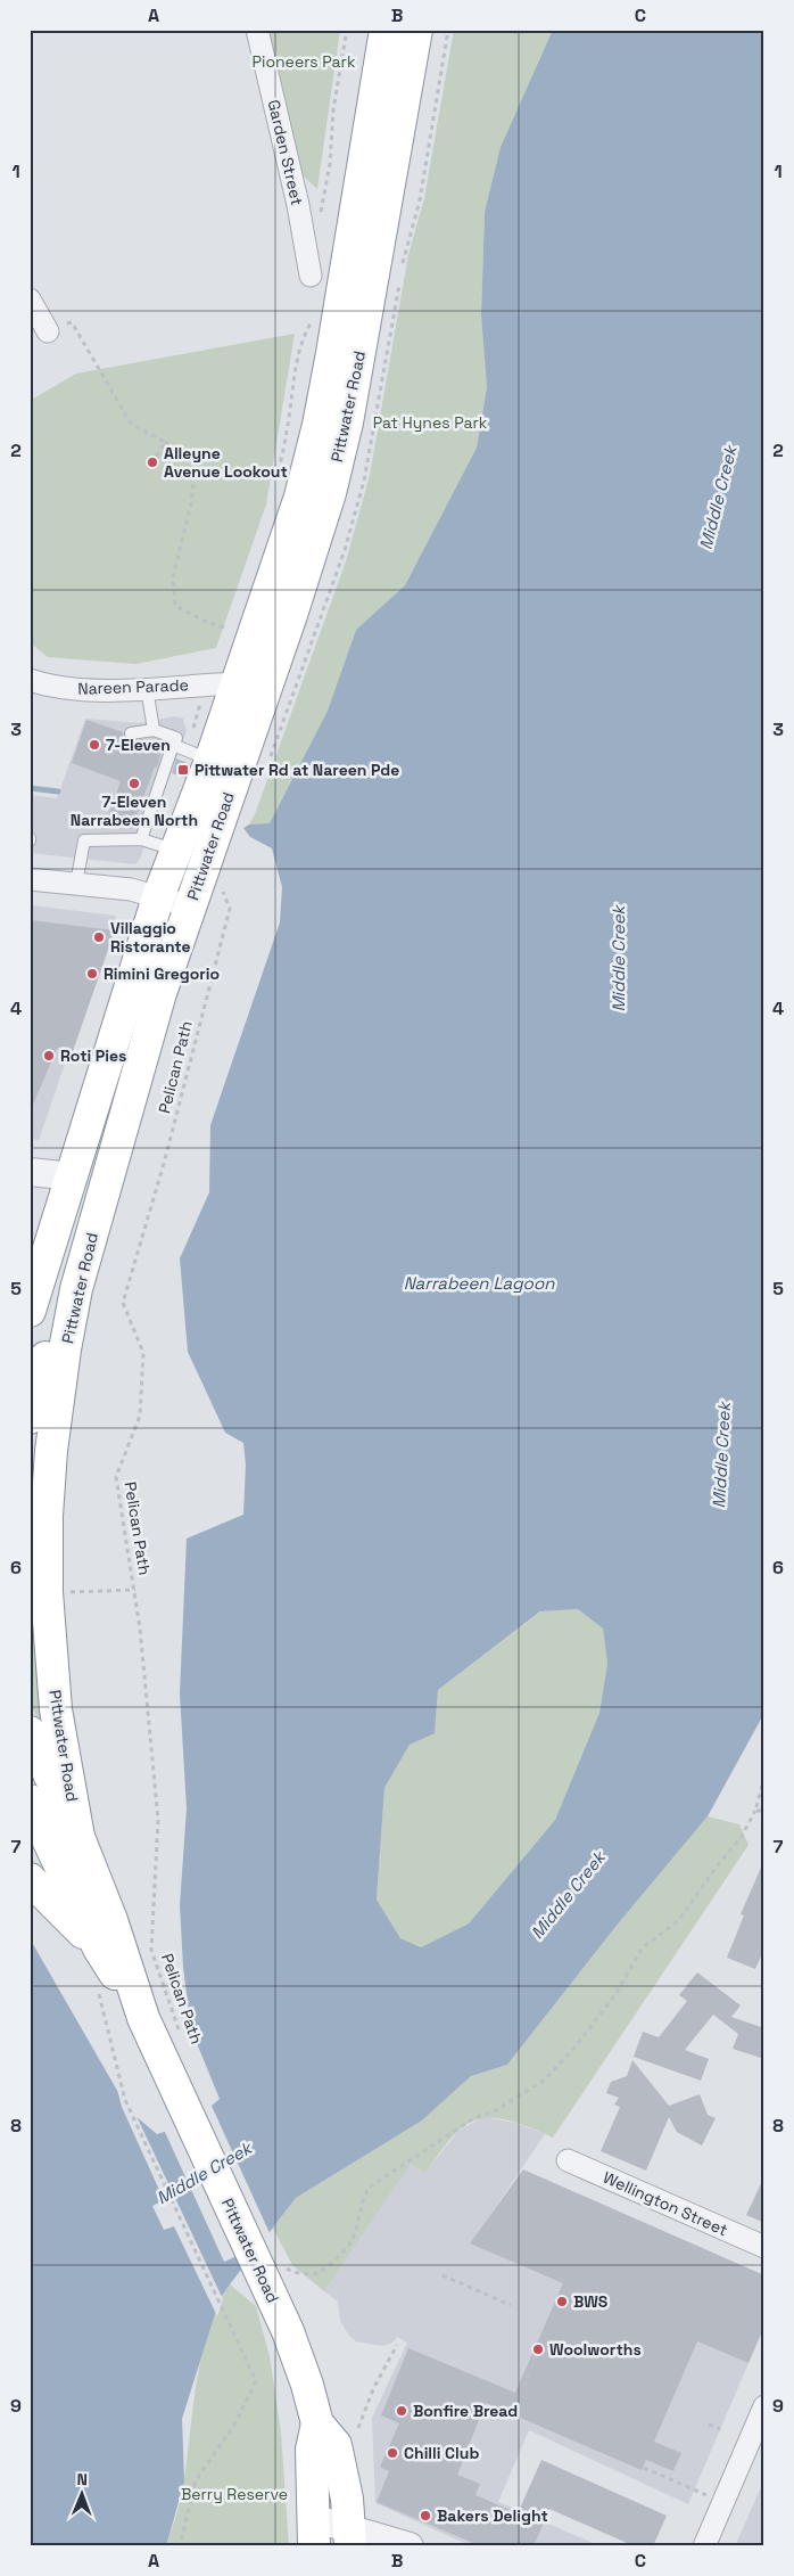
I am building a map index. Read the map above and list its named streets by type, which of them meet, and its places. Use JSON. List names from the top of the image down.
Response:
{
  "streets": {
    "highway": ["Pittwater Road"],
    "street": ["Garden Street", "Nareen Parade", "Wellington Street"],
    "path": ["Pelican Path"]
  },
  "crossings": [
    ["Pittwater Road", "Nareen Parade"]
  ],
  "water": ["Middle Creek", "Narrabeen Lagoon"],
  "parks": ["Pioneers Park", "Pat Hynes Park", "Berry Reserve"],
  "places": {
    "other": [
      "Alleyne Avenue Lookout",
      "7-Eleven",
      "7-Eleven Narrabeen North",
      "Villaggio Ristorante",
      "Rimini Gregorio",
      "Roti Pies",
      "BWS",
      "Woolworths",
      "Bonfire Bread",
      "Chilli Club",
      "Bakers Delight"
    ],
    "transit": ["Pittwater Rd at Nareen Pde"]
  },
  "north": "top",
  "grid": {
    "columns": ["A", "B", "C"],
    "rows": [
      "1",
      "2",
      "3",
      "4",
      "5",
      "6",
      "7",
      "8",
      "9"
    ]
  }
}
